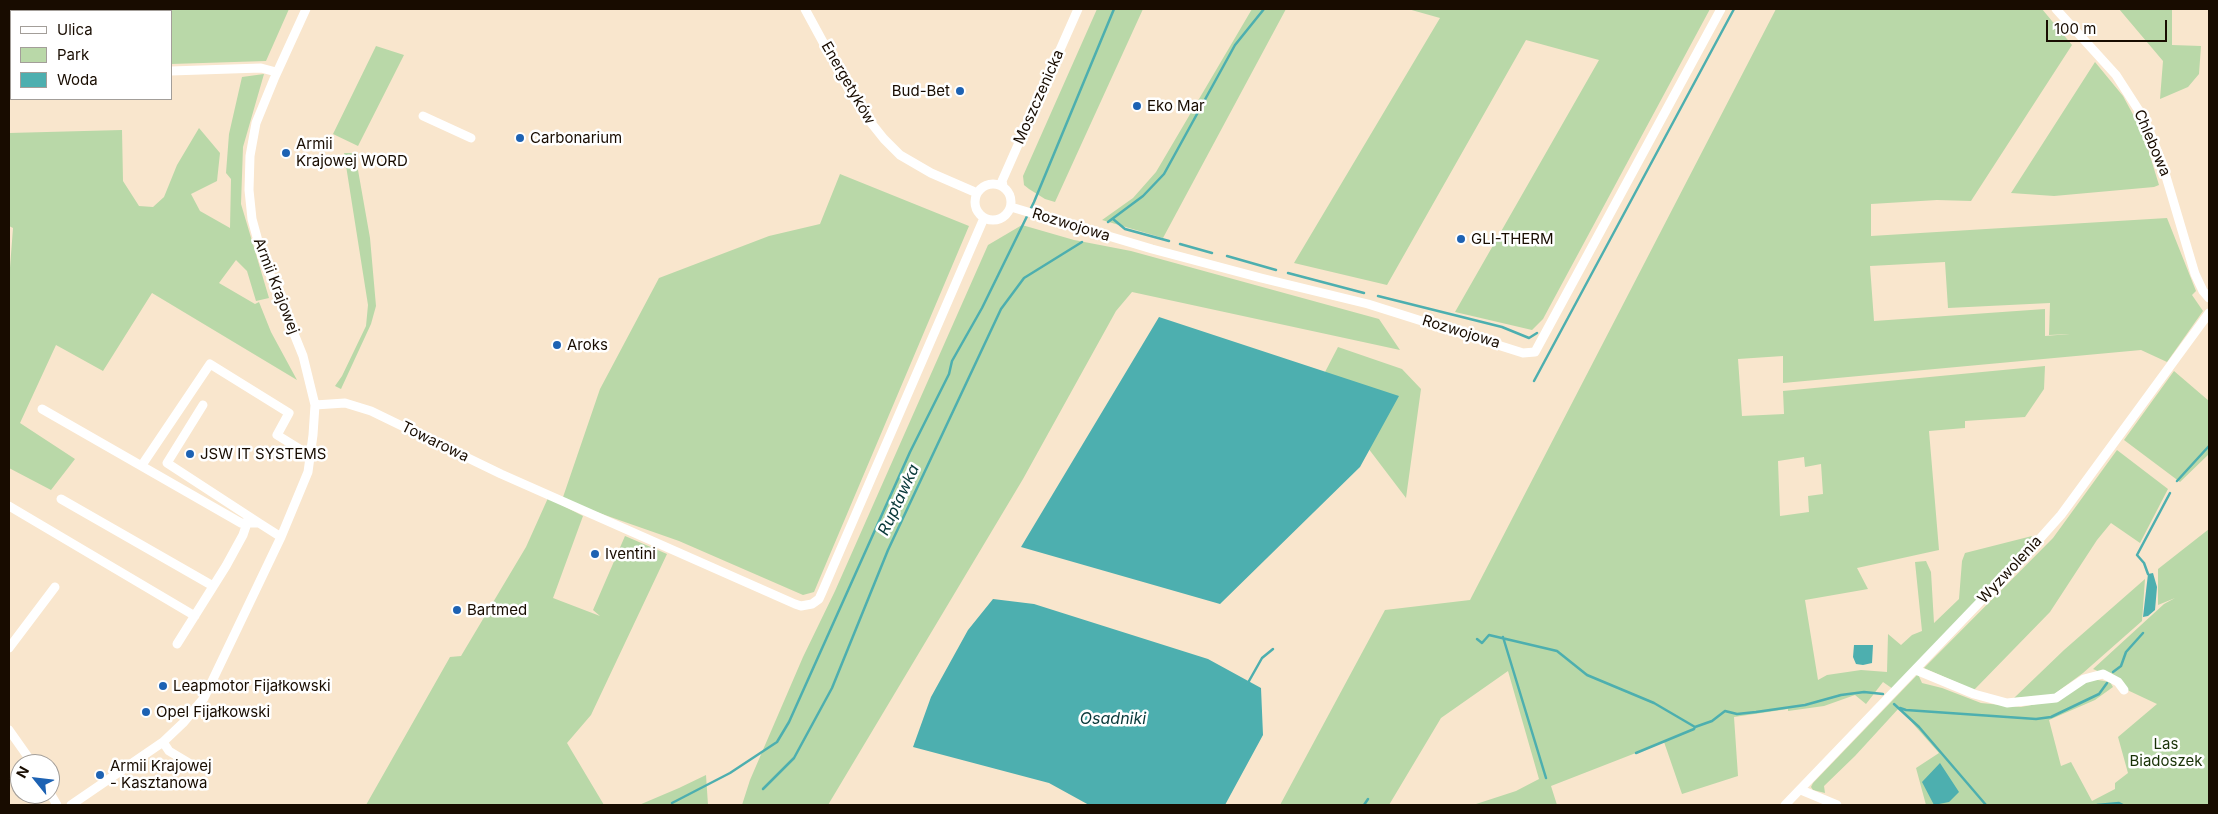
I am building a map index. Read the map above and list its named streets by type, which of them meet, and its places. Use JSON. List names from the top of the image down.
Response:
{
  "streets": {
    "street": [
      "Energetyków",
      "Moszczenicka",
      "Chlebowa",
      "Rozwojowa",
      "Armii Krajowej",
      "Towarowa",
      "Wyzwolenia"
    ]
  },
  "crossings": [
    ["Energetyków", "Moszczenicka"],
    ["Energetyków", "Rozwojowa"],
    ["Energetyków", "Towarowa"],
    ["Moszczenicka", "Rozwojowa"],
    ["Moszczenicka", "Towarowa"],
    ["Rozwojowa", "Towarowa"],
    ["Armii Krajowej", "Towarowa"]
  ],
  "water": ["Ruptawka", "Osadniki"],
  "parks": ["Las Biadoszek"],
  "places": [
    "Bud-Bet",
    "Eko Mar",
    "Carbonarium",
    "Armii Krajowej WORD",
    "GLI-THERM",
    "Aroks",
    "JSW IT SYSTEMS",
    "Iventini",
    "Bartmed",
    "Leapmotor Fijałkowski",
    "Opel Fijałkowski",
    "Armii Krajowej - Kasztanowa"
  ],
  "legend": ["Ulica", "Park", "Woda"],
  "scale_bar": "100 m",
  "north": "top left"
}
